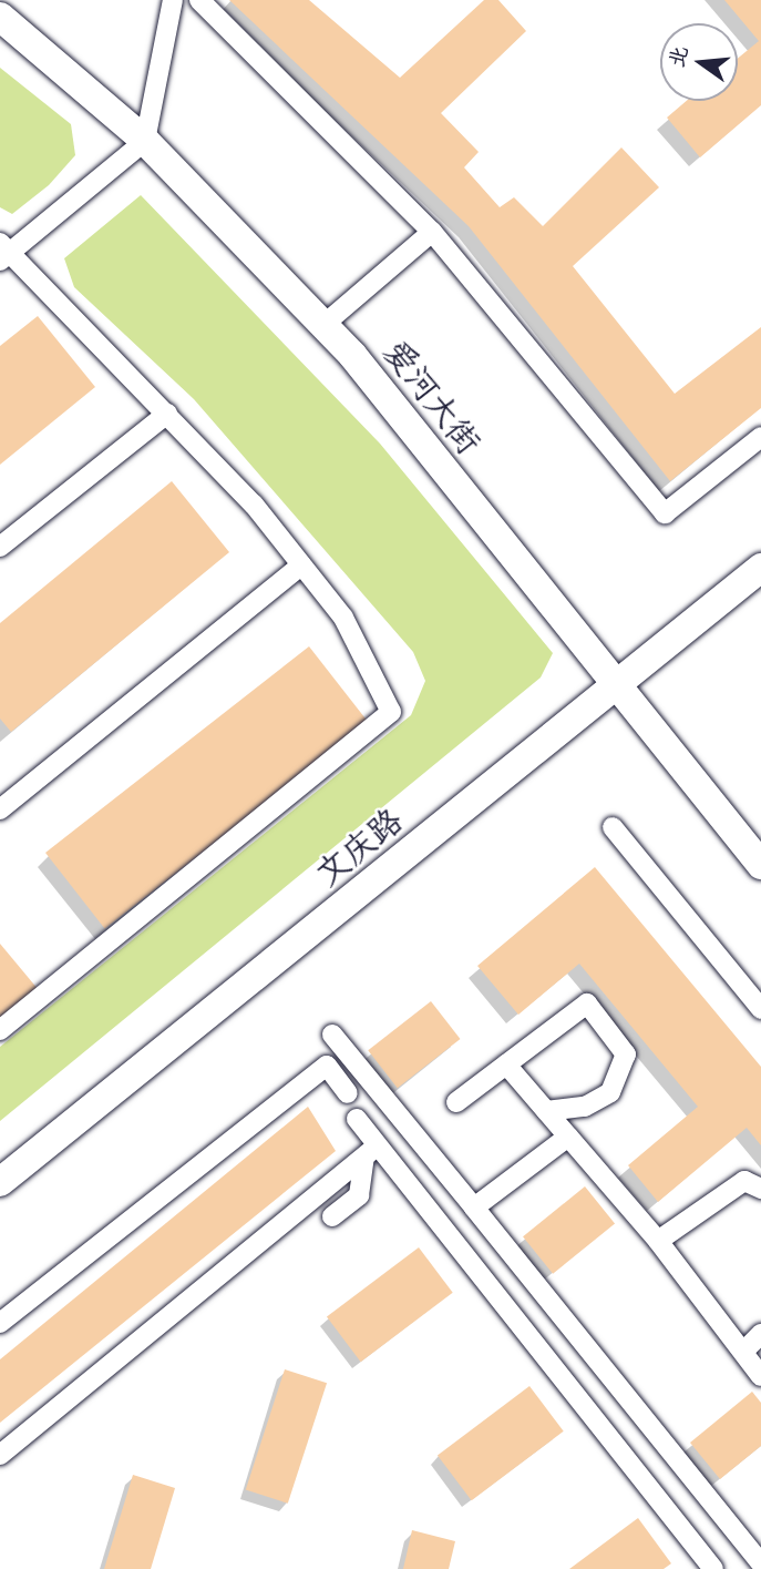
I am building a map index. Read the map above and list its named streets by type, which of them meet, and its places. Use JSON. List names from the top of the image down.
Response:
{
  "streets": {
    "street": ["爱河大街", "文庆路"]
  },
  "crossings": [
    ["爱河大街", "文庆路"]
  ],
  "north": "left"
}
